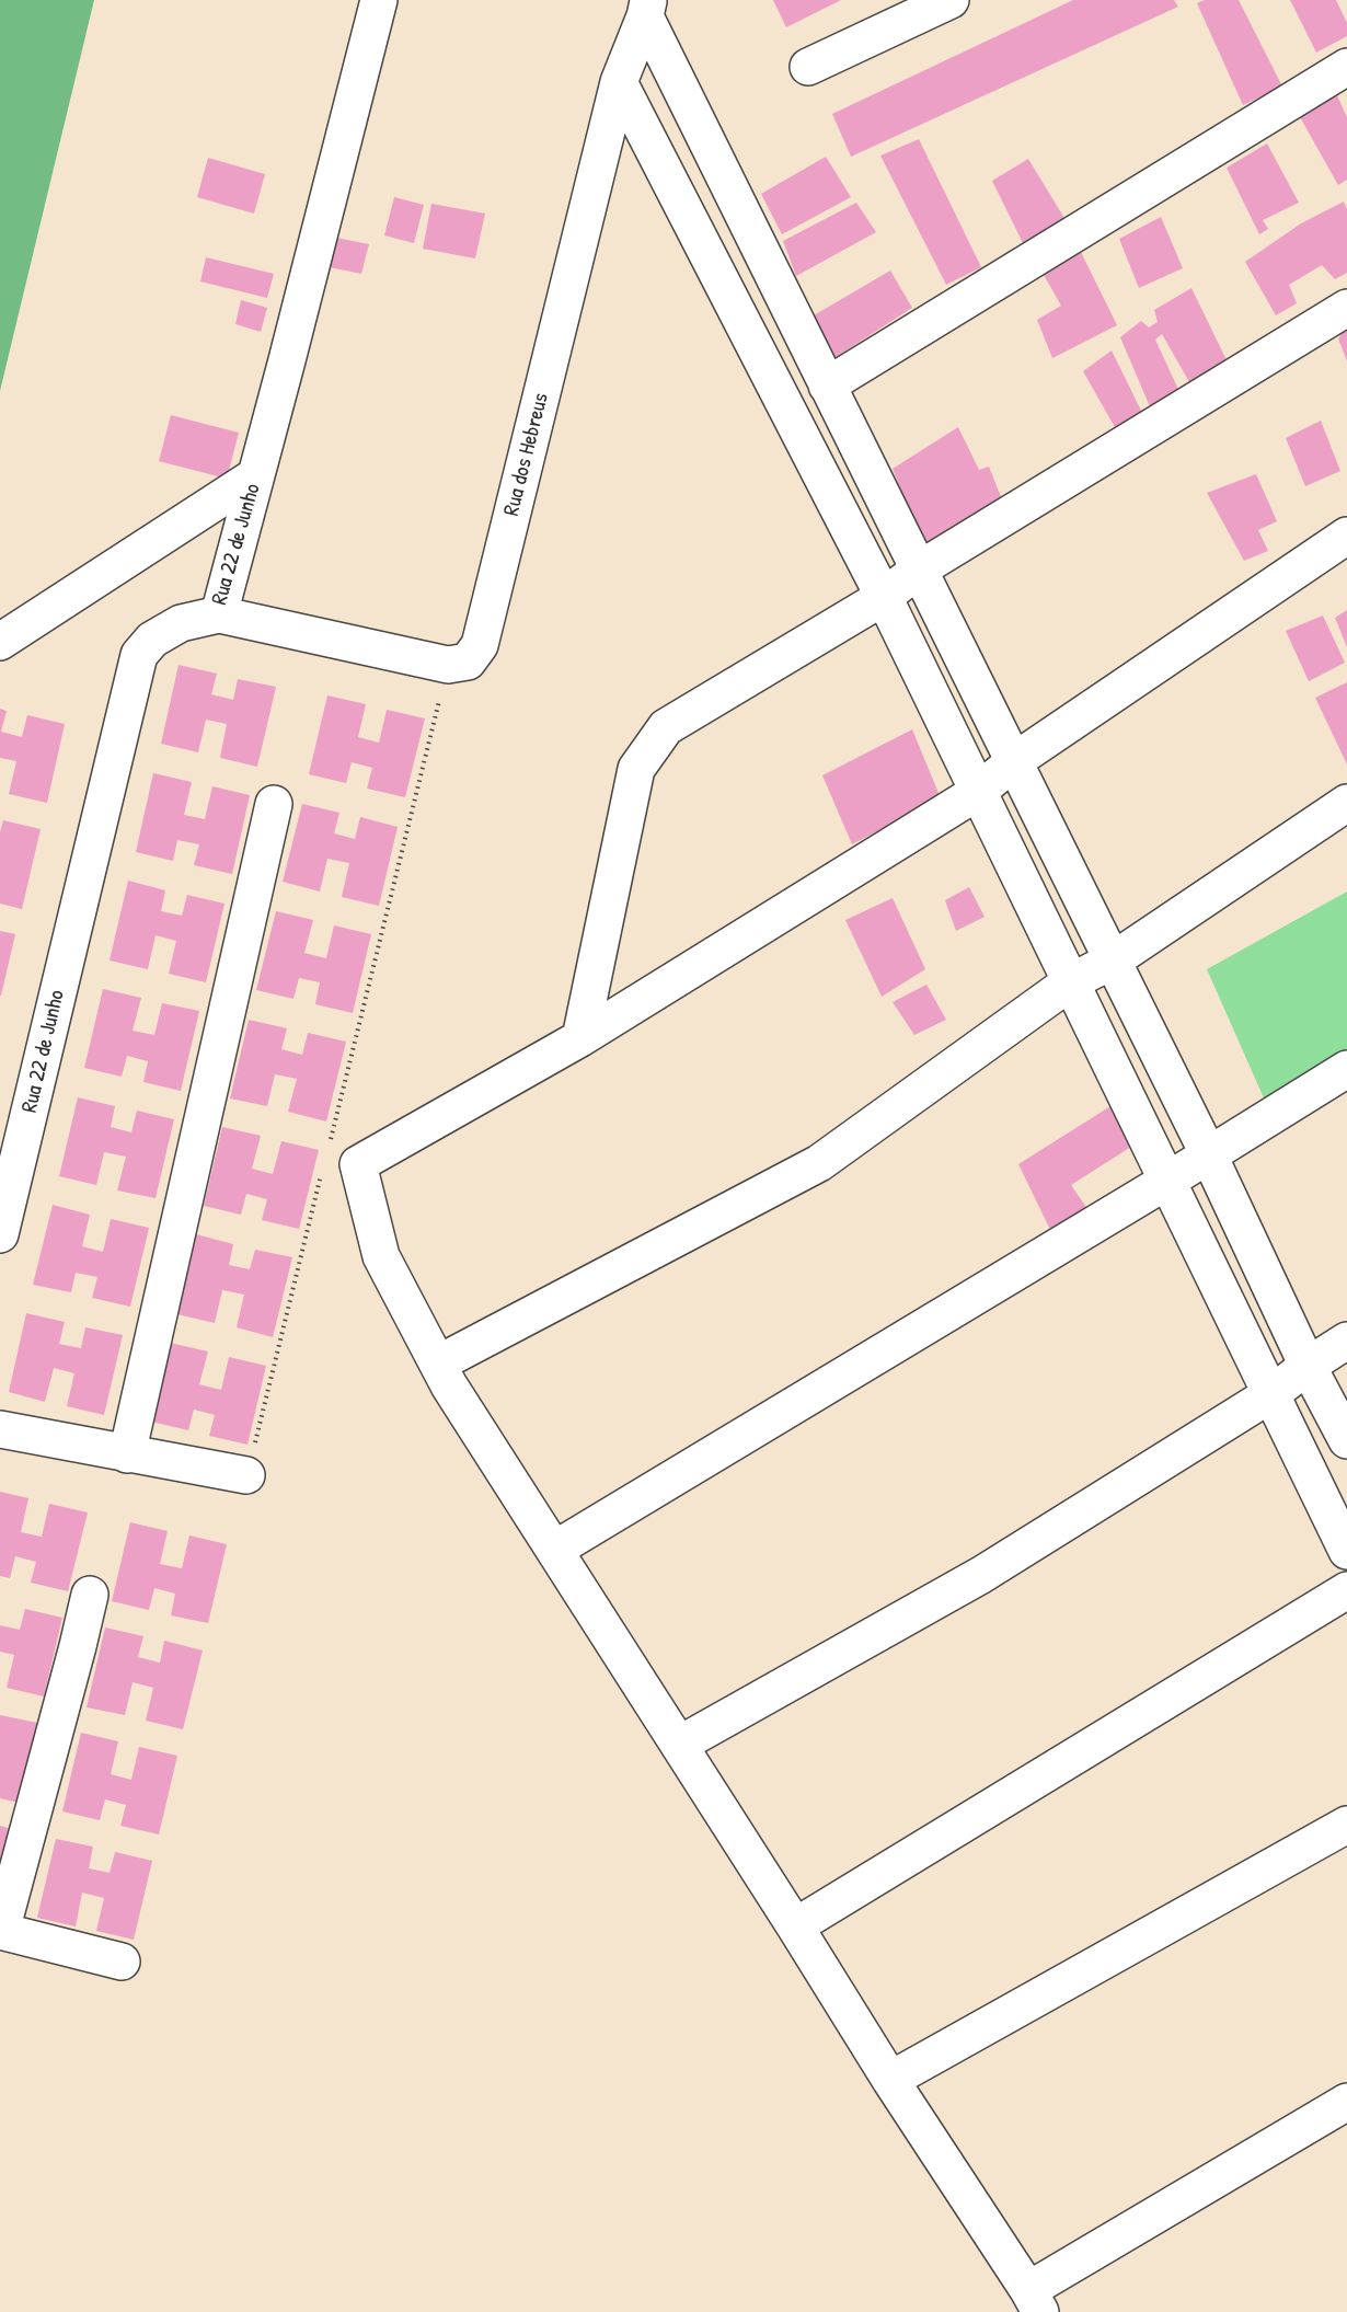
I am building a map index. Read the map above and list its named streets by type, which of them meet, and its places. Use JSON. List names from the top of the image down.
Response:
{
  "streets": {
    "street": ["Rua dos Hebreus", "Rua 22 de Junho"]
  }
}
